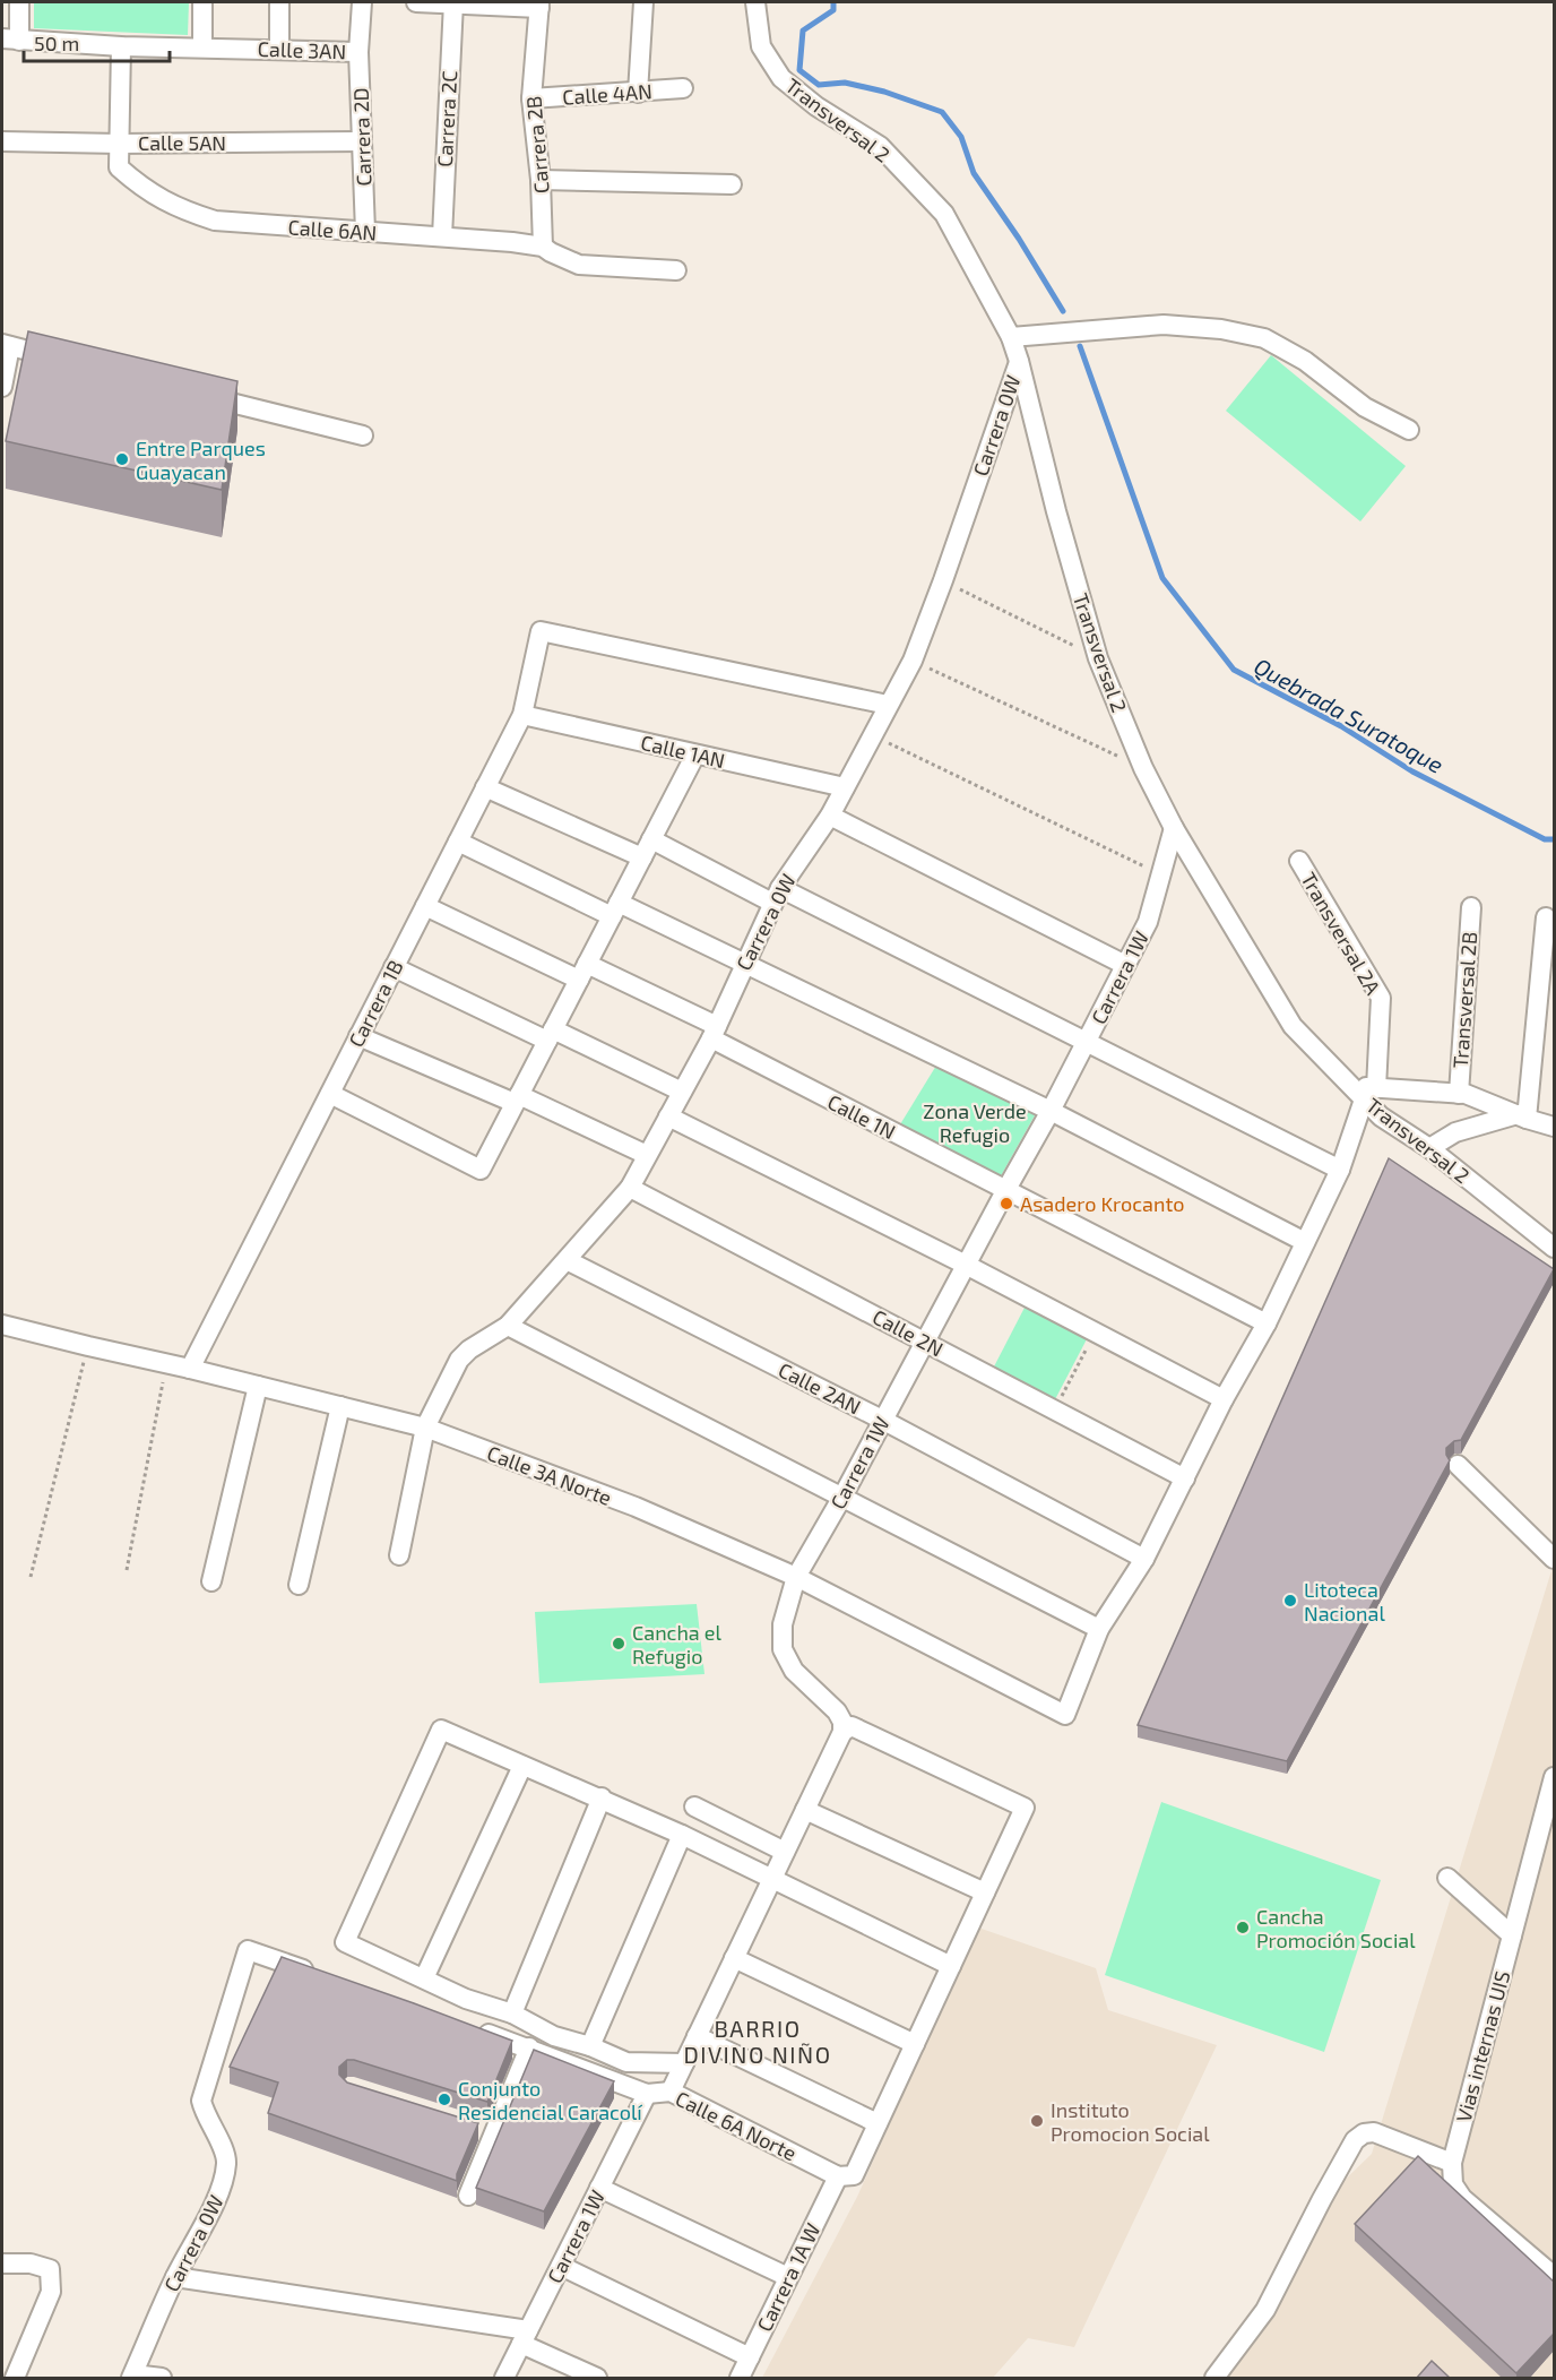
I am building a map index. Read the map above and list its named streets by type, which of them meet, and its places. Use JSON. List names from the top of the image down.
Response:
{
  "streets": {
    "street": [
      "Calle 3AN",
      "Calle 4AN",
      "Carrera 2C",
      "Transversal 2",
      "Carrera 2D",
      "Calle 5AN",
      "Carrera 2B",
      "Calle 6AN",
      "Carrera 0W",
      "Calle 1AN",
      "Transversal 2A",
      "Carrera 1W",
      "Transversal 2B",
      "Carrera 1B",
      "Calle 1N",
      "Calle 2N",
      "Calle 2AN",
      "Calle 3A Norte",
      "Vias internas UIS",
      "Calle 6A Norte",
      "Carrera 1A W"
    ]
  },
  "crossings": [
    ["Calle 3AN", "Carrera 2D"],
    ["Calle 3AN", "Calle 6AN"],
    ["Calle 4AN", "Carrera 2B"],
    ["Carrera 2C", "Calle 6AN"],
    ["Transversal 2", "Carrera 0W"],
    ["Transversal 2", "Transversal 2A"],
    ["Transversal 2", "Carrera 1W"],
    ["Carrera 2D", "Calle 5AN"],
    ["Carrera 2D", "Calle 6AN"],
    ["Calle 5AN", "Calle 6AN"],
    ["Carrera 2B", "Calle 6AN"],
    ["Carrera 0W", "Calle 1AN"],
    ["Carrera 0W", "Carrera 1B"],
    ["Carrera 0W", "Calle 1N"],
    ["Carrera 0W", "Calle 2N"],
    ["Carrera 0W", "Calle 2AN"],
    ["Carrera 0W", "Calle 3A Norte"],
    ["Calle 1AN", "Carrera 1B"],
    ["Transversal 2A", "Calle 1N"],
    ["Transversal 2A", "Calle 2N"],
    ["Transversal 2A", "Calle 2AN"],
    ["Transversal 2A", "Calle 3A Norte"],
    ["Carrera 1W", "Calle 1N"],
    ["Carrera 1W", "Calle 2N"],
    ["Carrera 1W", "Calle 2AN"],
    ["Carrera 1W", "Calle 3A Norte"],
    ["Carrera 1W", "Calle 6A Norte"],
    ["Carrera 1B", "Calle 1N"],
    ["Carrera 1B", "Calle 3A Norte"],
    ["Calle 6A Norte", "Carrera 1A W"]
  ],
  "districts": ["BARRIO DIVINO NIÑO"],
  "water": ["Quebrada Suratoque"],
  "parks": ["Zona Verde Refugio"],
  "places": [
    "Entre Parques Guayacan",
    "Asadero Krocanto",
    "Litoteca Nacional",
    "Cancha el Refugio",
    "Cancha Promoción Social",
    "Conjunto Residencial Caracolí",
    "Instituto Promocion Social"
  ],
  "scale_bar": "50 m"
}
